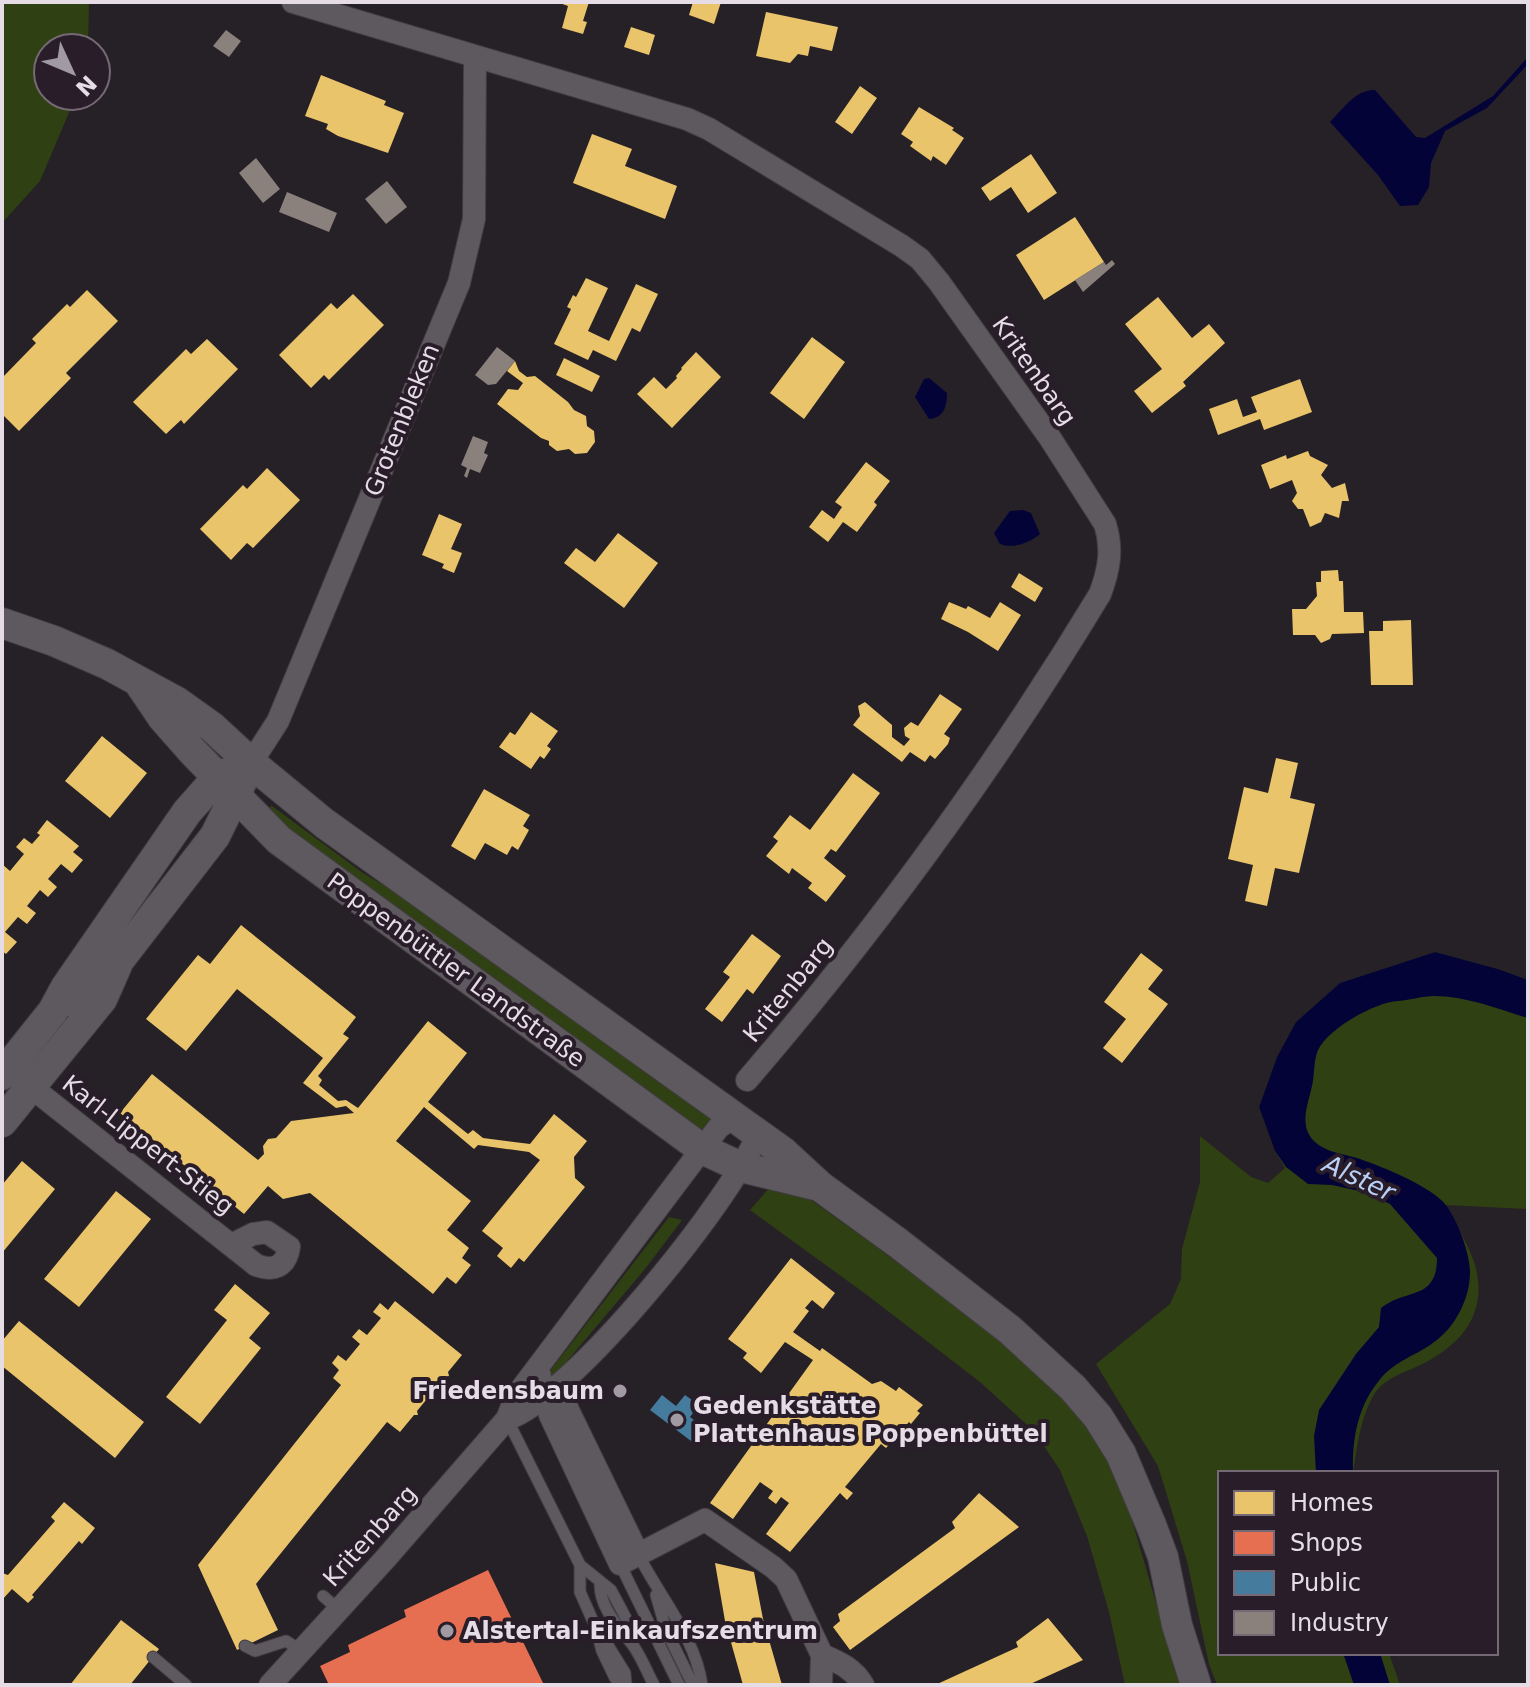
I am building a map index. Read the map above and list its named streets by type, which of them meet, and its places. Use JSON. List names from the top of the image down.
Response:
{
  "streets": {
    "main road": ["Poppenbüttler Landstraße"],
    "street": ["Kritenbarg", "Grotenbleken", "Karl-Lippert-Stieg"]
  },
  "crossings": [
    ["Kritenbarg", "Grotenbleken"],
    ["Kritenbarg", "Poppenbüttler Landstraße"],
    ["Grotenbleken", "Poppenbüttler Landstraße"]
  ],
  "water": ["Alster"],
  "places": ["Friedensbaum", "Gedenkstätte Plattenhaus Poppenbüttel", "Alstertal-Einkaufszentrum"],
  "legend": [
    "Homes",
    "Shops",
    "Public",
    "Industry"
  ],
  "north": "bottom right"
}
